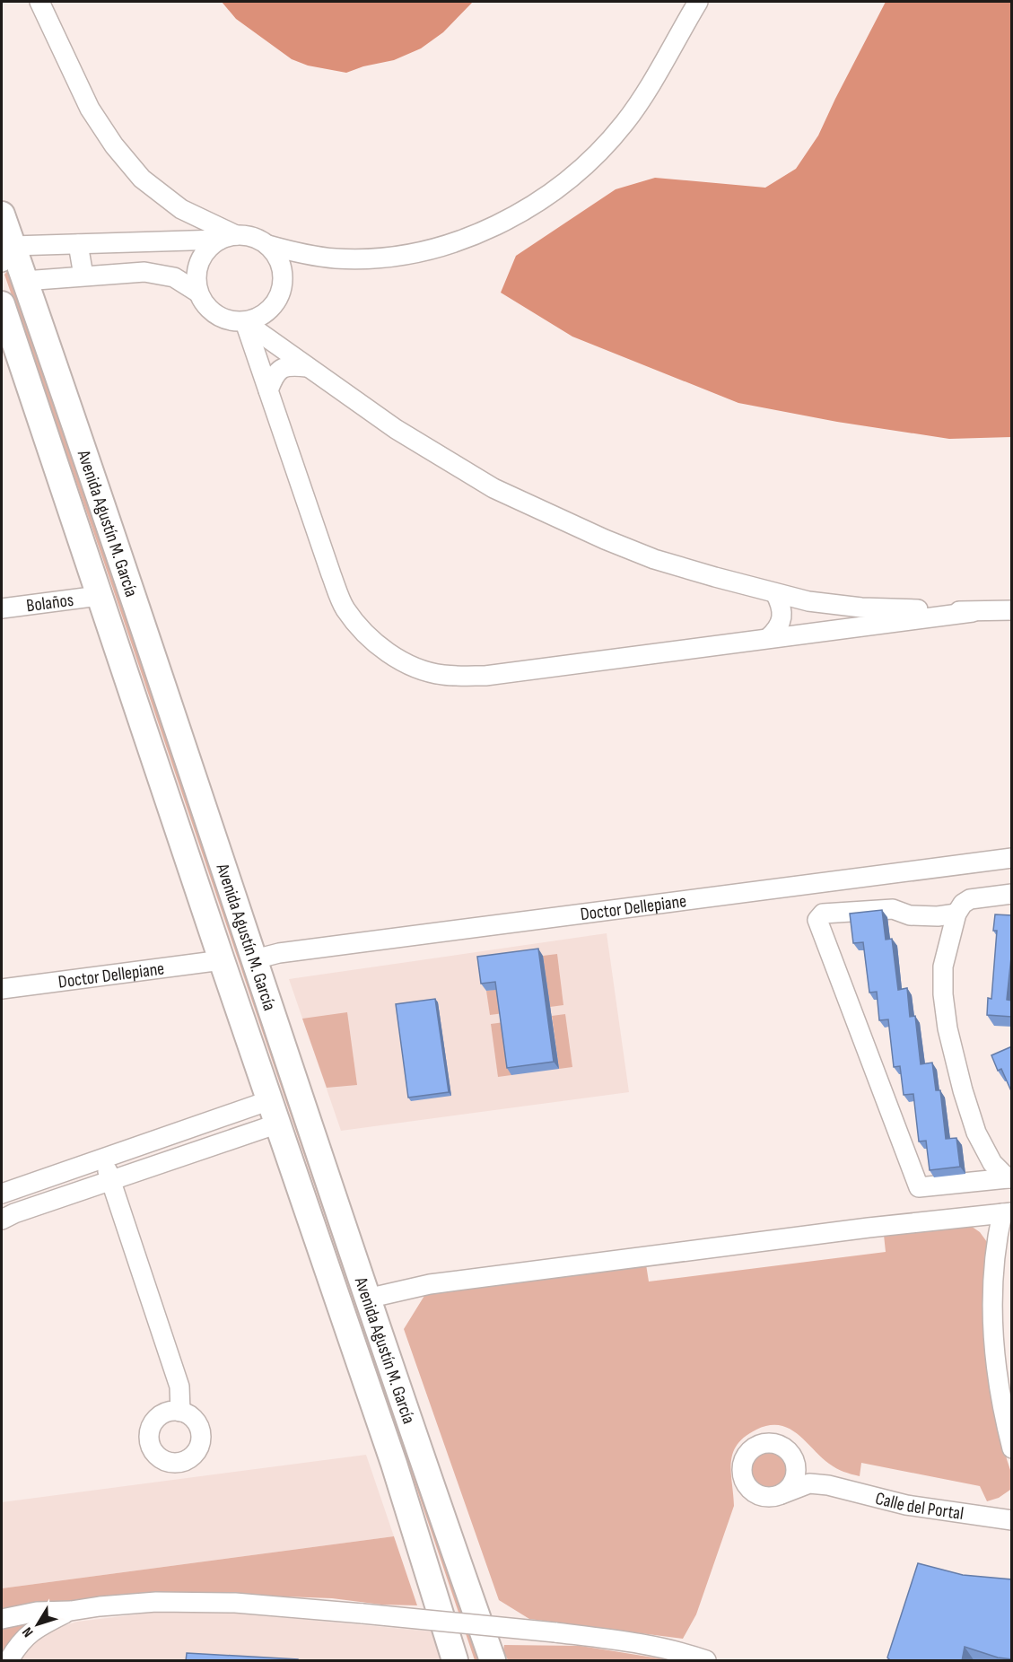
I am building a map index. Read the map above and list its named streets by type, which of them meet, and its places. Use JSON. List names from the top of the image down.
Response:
{
  "streets": {
    "main road": ["Avenida Agustín M. García"],
    "street": ["Bolaños", "Doctor Dellepiane", "Calle del Portal"]
  },
  "crossings": [
    ["Avenida Agustín M. García", "Bolaños"],
    ["Avenida Agustín M. García", "Doctor Dellepiane"]
  ],
  "north": "bottom left"
}
